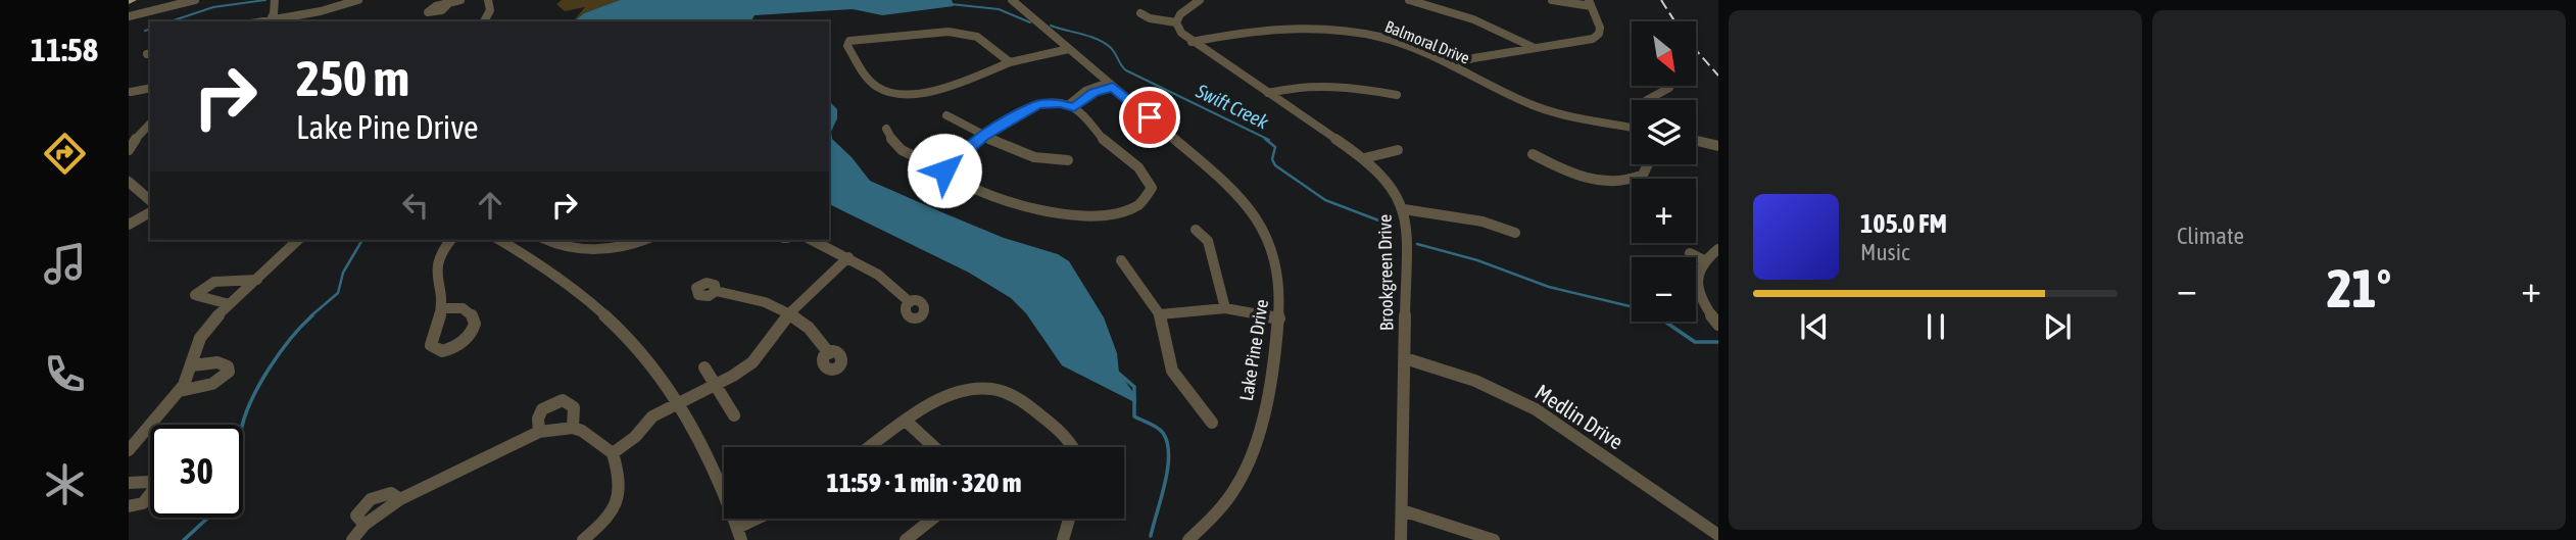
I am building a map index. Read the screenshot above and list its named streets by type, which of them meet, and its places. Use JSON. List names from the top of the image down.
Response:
{
  "streets": {
    "street": [
      "Balmoral Drive",
      "Brookgreen Drive",
      "Lake Pine Drive",
      "Medlin Drive"
    ]
  },
  "crossings": [
    ["Balmoral Drive", "Brookgreen Drive"],
    ["Brookgreen Drive", "Medlin Drive"]
  ],
  "water": ["Swift Creek"],
  "north": "bottom right",
  "page": {
    "tabs": "11:58",
    "tile": "Climate",
    "map_buttons": ["+", "−"],
    "turn": ["250 m", "Lake Pine Drive"],
    "song": ["105.0 FM", "Music"],
    "heat": ["−", "21°", "+"],
    "limit": "30",
    "trip": "11:59 · 1 min · 320 m"
  }
}
